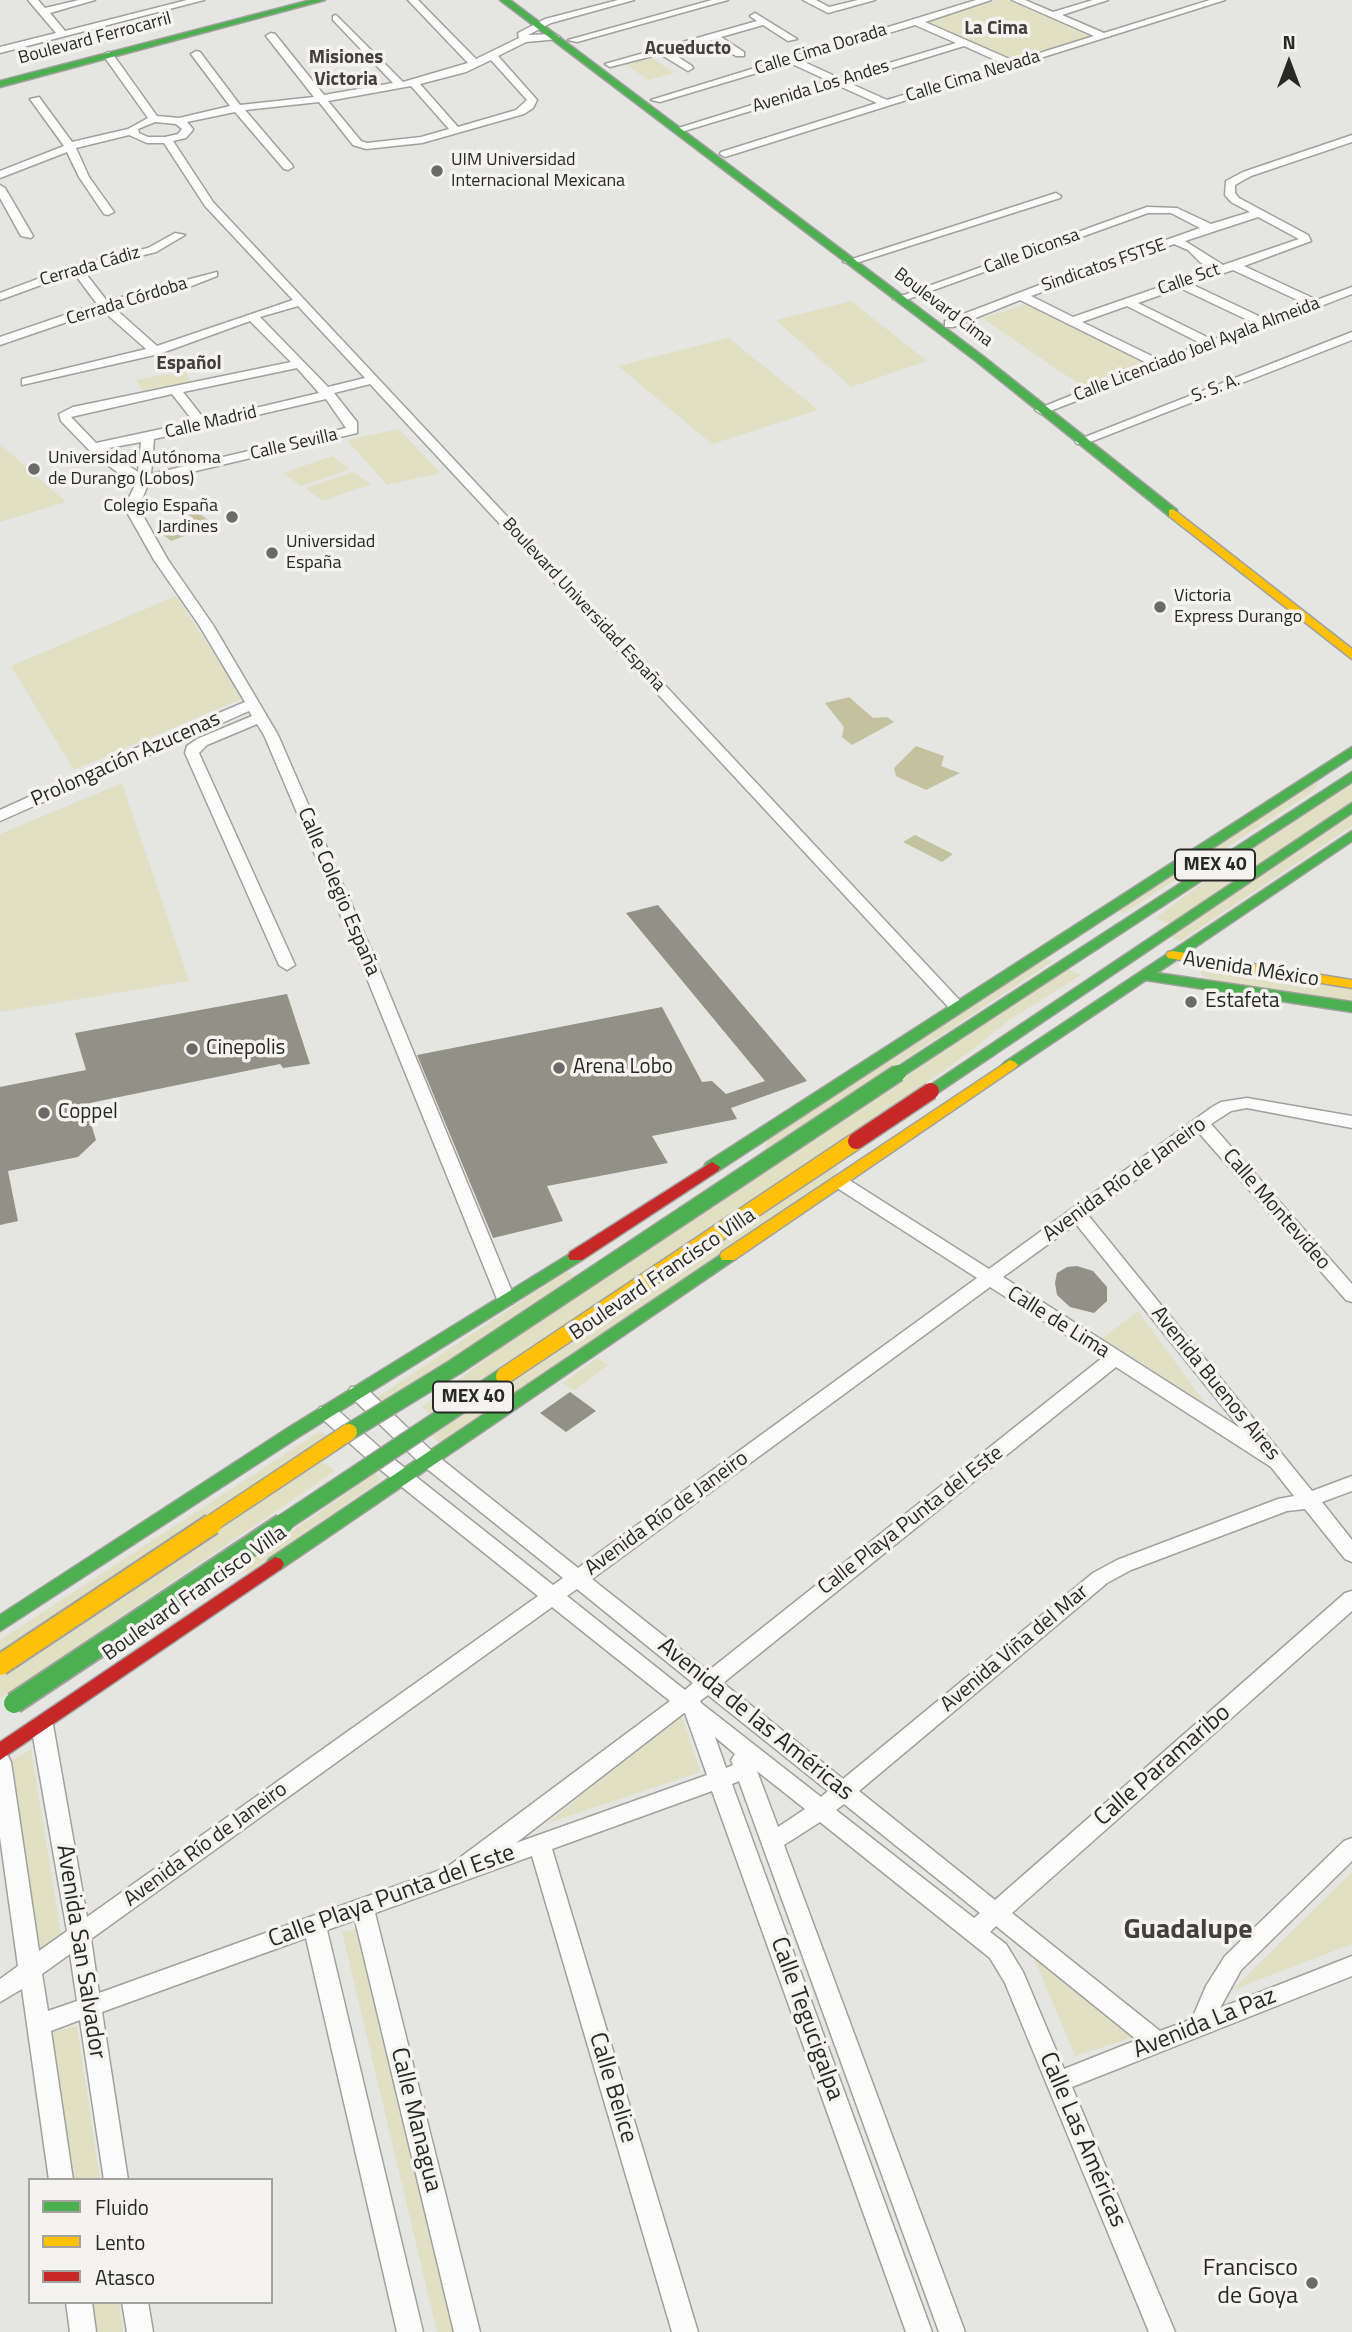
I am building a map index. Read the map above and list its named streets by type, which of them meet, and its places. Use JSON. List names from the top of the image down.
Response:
{
  "streets": {
    "main road": [
      "Boulevard Ferrocarril",
      "Boulevard Cima",
      "MEX 40",
      "Avenida México",
      "Boulevard Francisco Villa"
    ],
    "street": [
      "Calle Cima Dorada",
      "Calle Cima Nevada",
      "Avenida Los Andes",
      "Calle Diconsa",
      "Sindicatos FSTSE",
      "Cerrada Cádiz",
      "Calle Sct",
      "Cerrada Córdoba",
      "Calle Licenciado Joel Ayala Almeida",
      "S. S. A.",
      "Calle Madrid",
      "Calle Sevilla",
      "Boulevard Universidad España",
      "Prolongación Azucenas",
      "Calle Colegio España",
      "Avenida Río de Janeiro",
      "Calle Montevideo",
      "Calle de Lima",
      "Avenida Buenos Aires",
      "Calle Playa Punta del Este",
      "Avenida Viña del Mar",
      "Avenida de las Américas",
      "Calle Paramaribo",
      "Avenida San Salvador",
      "Calle Tegucigalpa",
      "Avenida La Paz",
      "Calle Belice",
      "Calle Managua",
      "Calle Las Américas"
    ]
  },
  "crossings": [
    ["Calle Cima Dorada", "Boulevard Cima"],
    ["Calle Cima Nevada", "Boulevard Cima"],
    ["Avenida Los Andes", "Boulevard Cima"],
    ["Calle Diconsa", "Sindicatos FSTSE"],
    ["Calle Diconsa", "Boulevard Cima"],
    ["Sindicatos FSTSE", "Calle Sct"],
    ["Sindicatos FSTSE", "Boulevard Cima"],
    ["Boulevard Cima", "Calle Licenciado Joel Ayala Almeida"],
    ["Boulevard Cima", "S. S. A."],
    ["Calle Madrid", "Calle Sevilla"],
    ["Calle Madrid", "Boulevard Universidad España"],
    ["Calle Sevilla", "Calle Colegio España"],
    ["Prolongación Azucenas", "Calle Colegio España"],
    ["Avenida México", "Boulevard Francisco Villa"],
    ["Avenida Río de Janeiro", "Calle Montevideo"],
    ["Avenida Río de Janeiro", "Calle de Lima"],
    ["Avenida Río de Janeiro", "Avenida Buenos Aires"],
    ["Avenida Río de Janeiro", "Avenida de las Américas"],
    ["Avenida Río de Janeiro", "Avenida San Salvador"],
    ["Boulevard Francisco Villa", "Calle de Lima"],
    ["Boulevard Francisco Villa", "Avenida de las Américas"],
    ["Boulevard Francisco Villa", "Avenida San Salvador"],
    ["Calle de Lima", "Avenida Buenos Aires"],
    ["Calle de Lima", "Calle Playa Punta del Este"],
    ["Avenida Buenos Aires", "Avenida Viña del Mar"],
    ["Calle Playa Punta del Este", "Avenida de las Américas"],
    ["Calle Playa Punta del Este", "Avenida San Salvador"],
    ["Calle Playa Punta del Este", "Calle Tegucigalpa"],
    ["Calle Playa Punta del Este", "Calle Belice"],
    ["Calle Playa Punta del Este", "Calle Managua"],
    ["Avenida Viña del Mar", "Avenida de las Américas"],
    ["Avenida Viña del Mar", "Calle Tegucigalpa"],
    ["Avenida de las Américas", "Calle Paramaribo"],
    ["Avenida de las Américas", "Calle Tegucigalpa"],
    ["Avenida de las Américas", "Avenida La Paz"],
    ["Avenida de las Américas", "Calle Las Américas"],
    ["Avenida La Paz", "Calle Las Américas"]
  ],
  "districts": [
    "La Cima",
    "Acueducto",
    "Misiones Victoria",
    "Español",
    "Guadalupe"
  ],
  "places": [
    "UIM Universidad Internacional Mexicana",
    "Universidad Autónoma de Durango (Lobos)",
    "Colegio España Jardines",
    "Universidad España",
    "Victoria Express Durango",
    "Estafeta",
    "Cinepolis",
    "Arena Lobo",
    "Coppel",
    "Francisco de Goya"
  ],
  "legend": ["Fluido", "Lento", "Atasco"],
  "north": "top"
}
